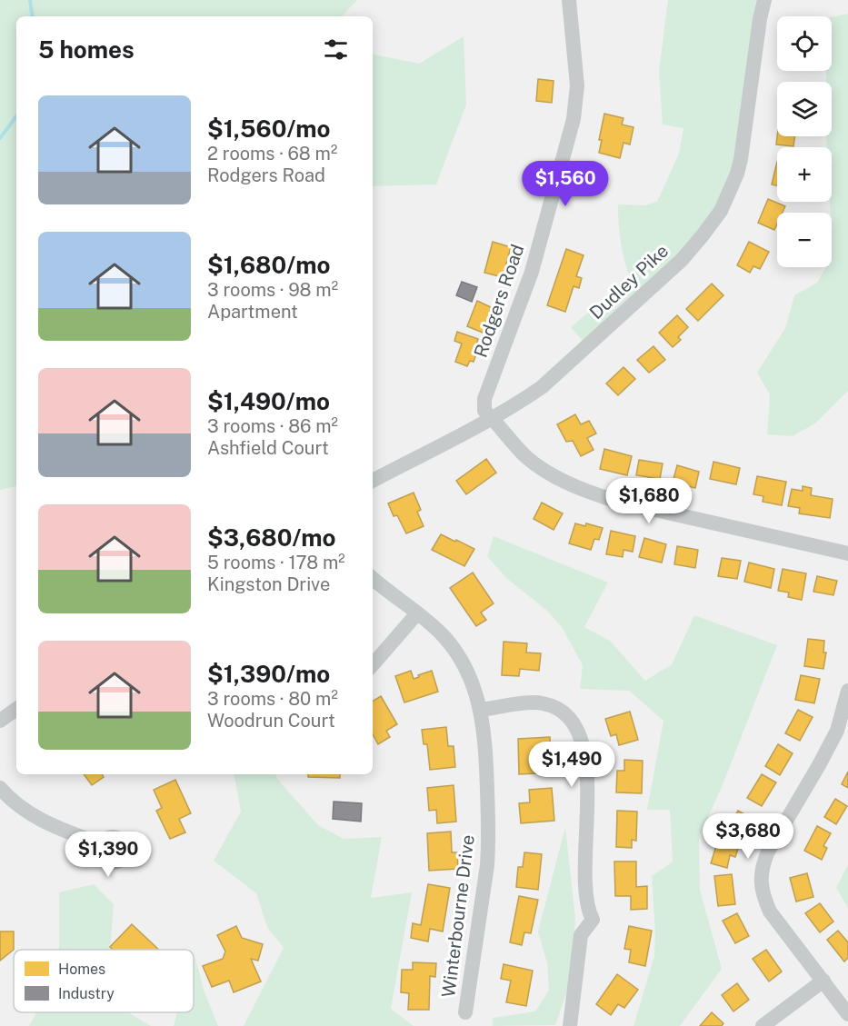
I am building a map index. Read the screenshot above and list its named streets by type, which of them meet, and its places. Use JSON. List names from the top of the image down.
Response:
{
  "streets": {
    "street": ["Dudley Pike", "Rodgers Road", "Winterbourne Drive"]
  },
  "crossings": [
    ["Dudley Pike", "Rodgers Road"]
  ],
  "legend": ["Homes", "Industry"],
  "page": {
    "map_buttons": ["+", "−"],
    "heading": "5 homes",
    "list": [
      {
        "name": "$1,560/mo",
        "note": "2 rooms · 68 m² · Rodgers Road"
      },
      {
        "name": "$1,680/mo",
        "note": "3 rooms · 98 m² · Apartment"
      },
      {
        "name": "$1,490/mo",
        "note": "3 rooms · 86 m² · Ashfield Court"
      },
      {
        "name": "$3,680/mo",
        "note": "5 rooms · 178 m² · Kingston Drive"
      },
      {
        "name": "$1,390/mo",
        "note": "3 rooms · 80 m² · Woodrun Court"
      }
    ],
    "price": [
      "$1,560",
      "$1,680",
      "$1,490",
      "$3,680",
      "$1,390"
    ]
  }
}
